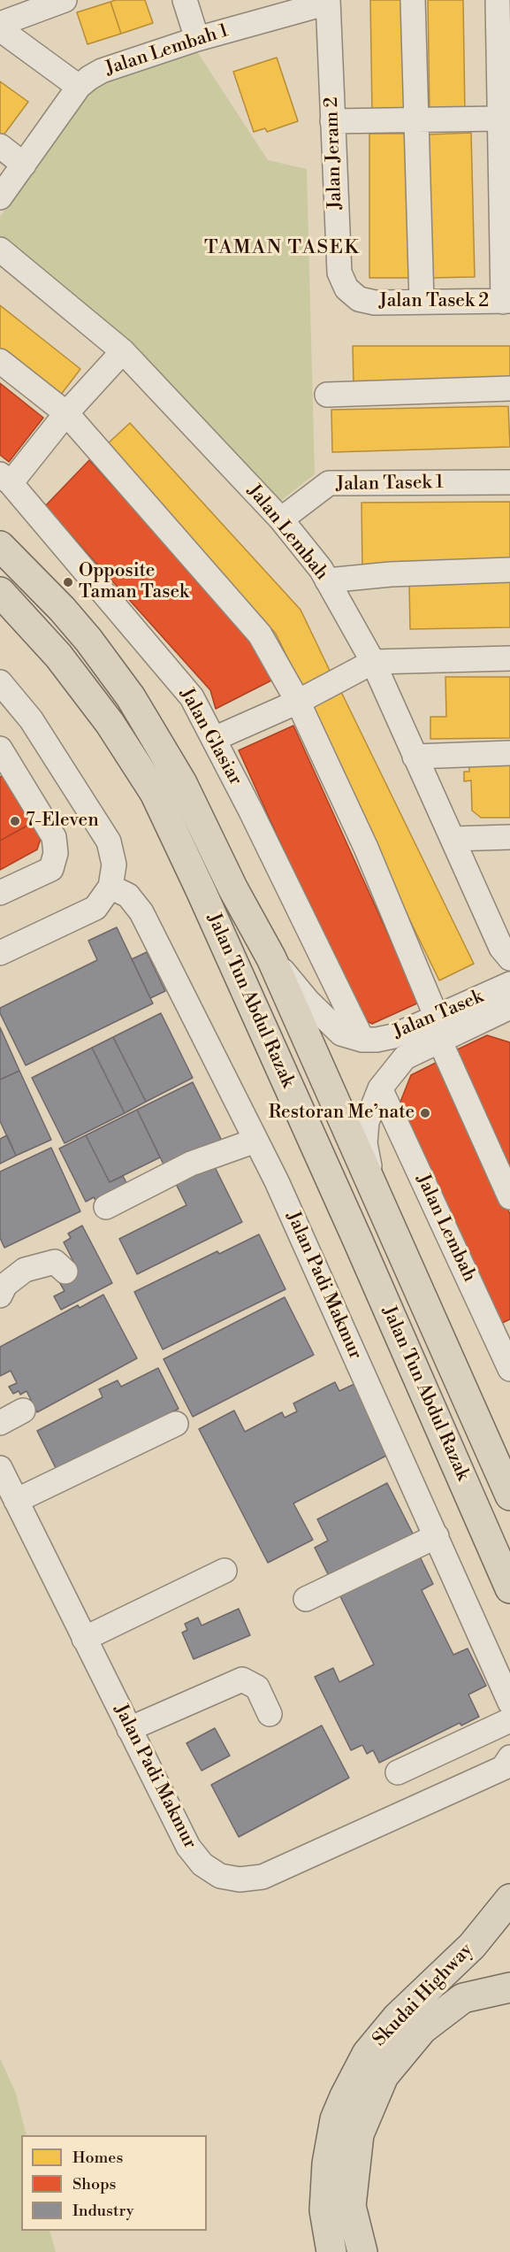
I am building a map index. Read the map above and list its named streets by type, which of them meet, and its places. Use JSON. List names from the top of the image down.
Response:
{
  "streets": {
    "highway": ["Jalan Tun Abdul Razak", "Skudai Highway"],
    "street": [
      "Jalan Lembah 1",
      "Jalan Jeram 2",
      "Jalan Tasek 2",
      "Jalan Tasek 1",
      "Jalan Lembah",
      "Jalan Glasiar",
      "Jalan Tasek",
      "Jalan Padi Makmur"
    ]
  },
  "crossings": [
    ["Jalan Lembah 1", "Jalan Jeram 2"],
    ["Jalan Jeram 2", "Jalan Tasek 2"],
    ["Jalan Tasek 1", "Jalan Lembah"],
    ["Jalan Lembah", "Jalan Tasek"],
    ["Jalan Glasiar", "Jalan Tasek"],
    ["Jalan Tun Abdul Razak", "Jalan Tasek"]
  ],
  "districts": ["TAMAN TASEK"],
  "places": ["Opposite Taman Tasek", "7-Eleven", "Restoran Me’nate"],
  "legend": ["Homes", "Shops", "Industry"]
}
